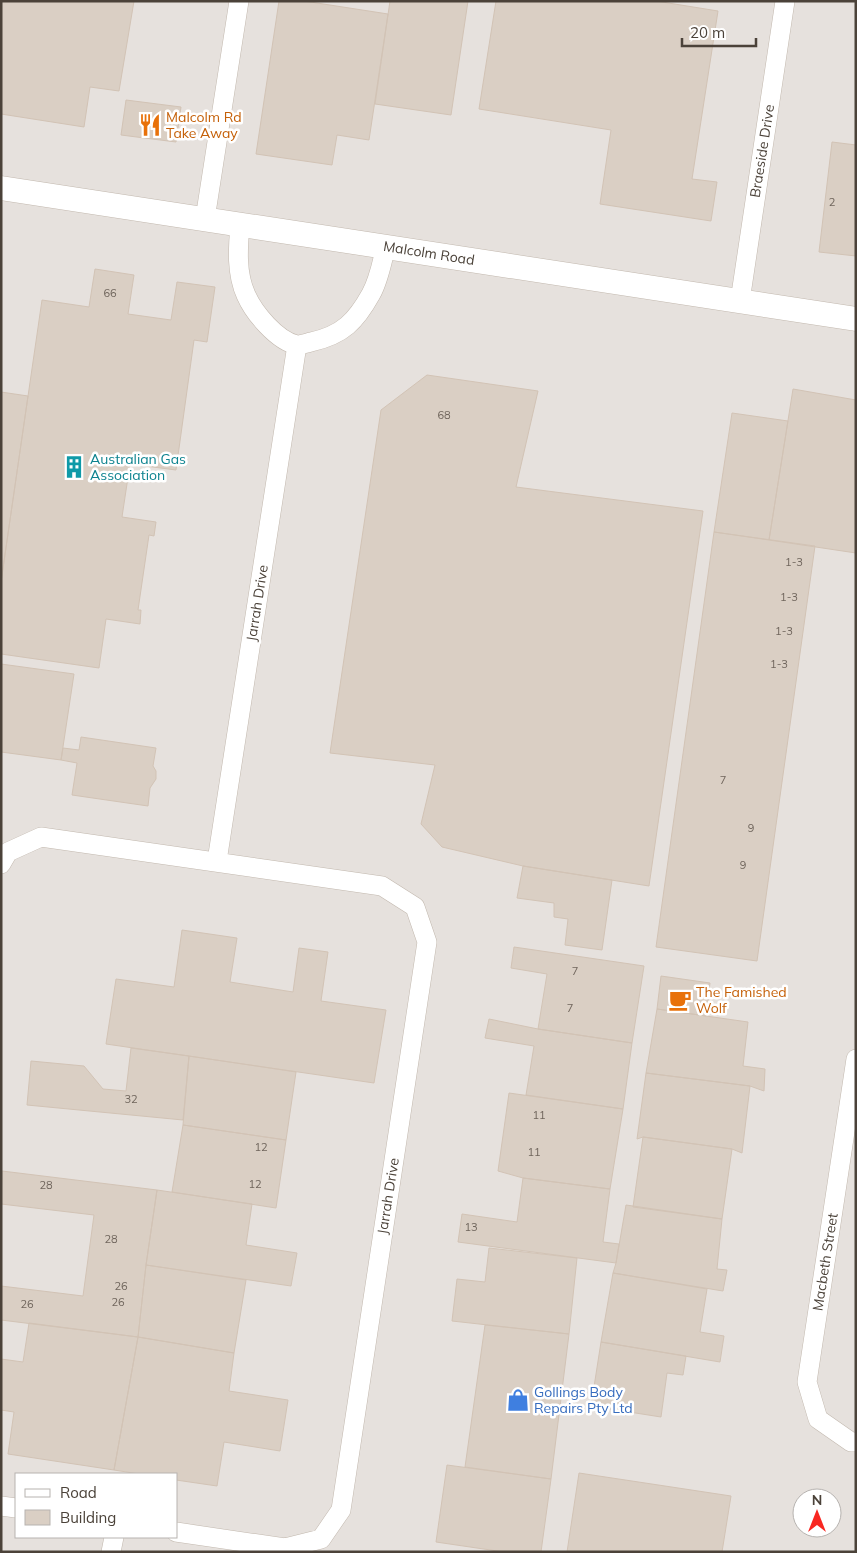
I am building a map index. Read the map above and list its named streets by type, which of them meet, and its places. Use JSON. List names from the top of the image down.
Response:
{
  "streets": {
    "street": [
      "Braeside Drive",
      "Malcolm Road",
      "Jarrah Drive",
      "Macbeth Street"
    ]
  },
  "crossings": [
    ["Braeside Drive", "Malcolm Road"]
  ],
  "places": {
    "restaurant": ["Malcolm Rd Take Away"],
    "building": ["Australian Gas Association"],
    "cafe": ["The Famished Wolf"],
    "shop": ["Gollings Body Repairs Pty Ltd"]
  },
  "house_numbers": [
    "2",
    "66",
    "68",
    "1-3",
    "1-3",
    "1-3",
    "1-3",
    "7",
    "9",
    "9",
    "7",
    "7",
    "32",
    "11",
    "12",
    "11",
    "12",
    "28",
    "13",
    "28",
    "26",
    "26",
    "26"
  ],
  "legend": ["Road", "Building"],
  "scale_bar": "20 m",
  "north": "top"
}
